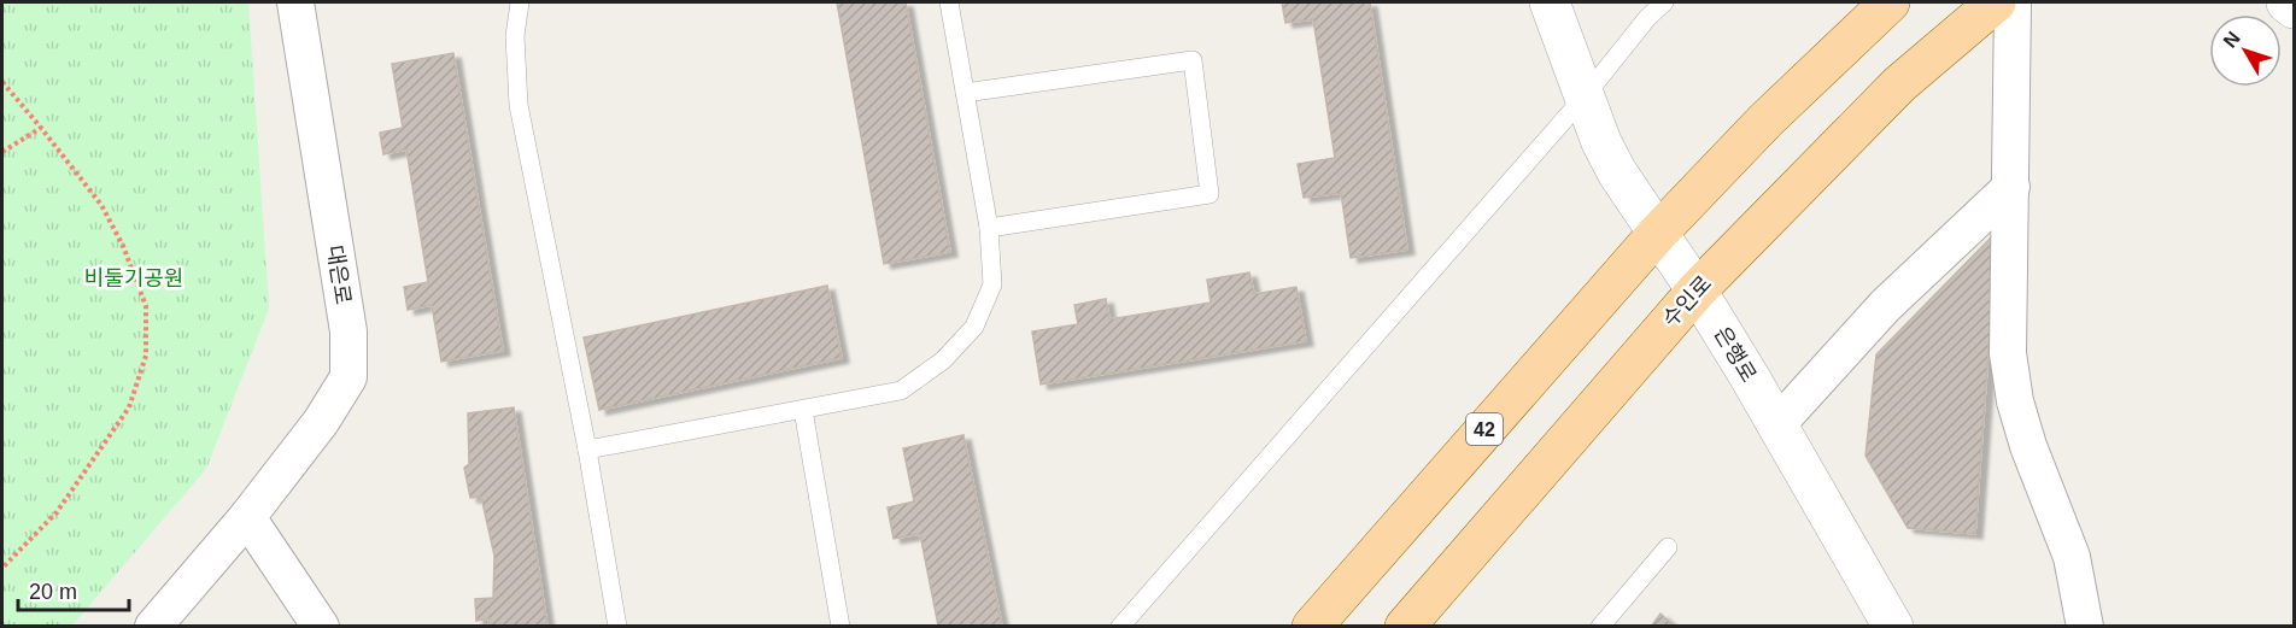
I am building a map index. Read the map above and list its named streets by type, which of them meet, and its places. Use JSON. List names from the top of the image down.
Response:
{
  "streets": {
    "main road": ["수인로", "42"],
    "street": ["대은로", "은행로"]
  },
  "crossings": [
    ["수인로", "은행로"],
    ["은행로", "42"]
  ],
  "parks": ["비둘기공원"],
  "scale_bar": "20 m",
  "north": "top left"
}
